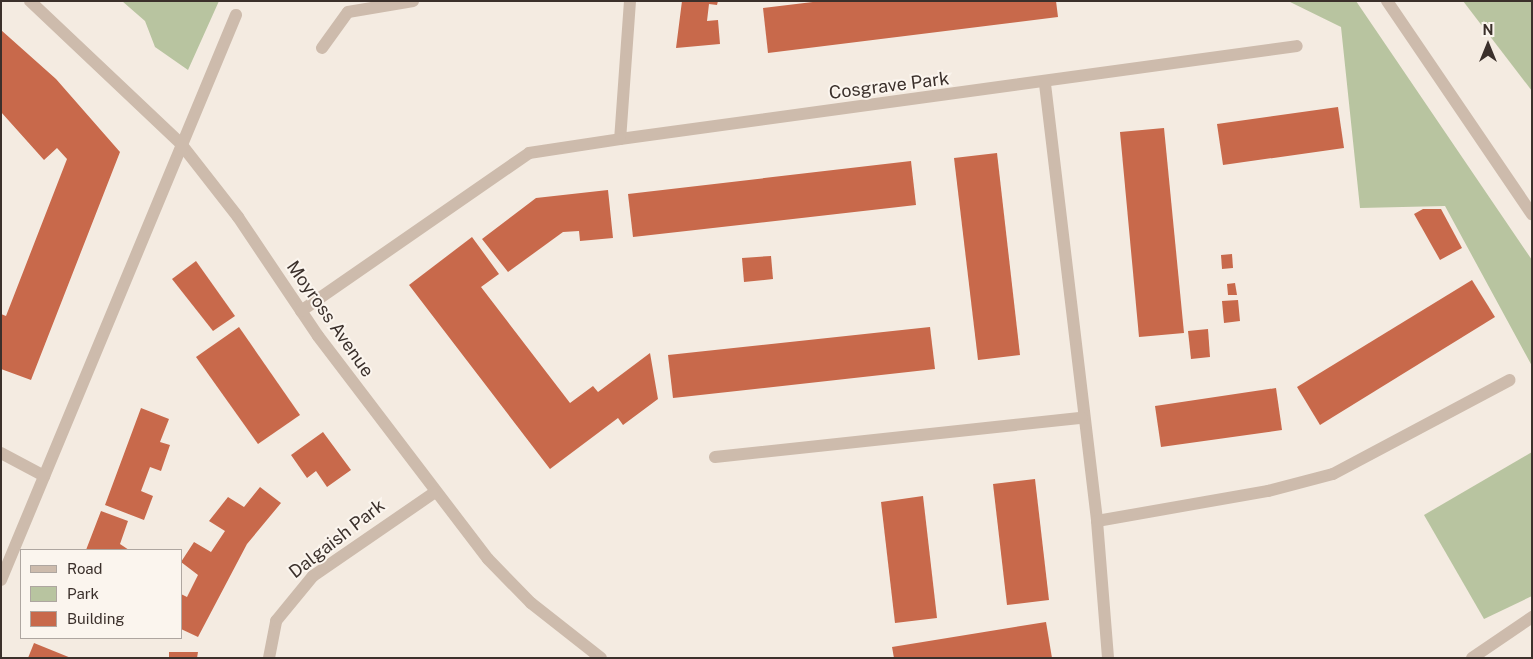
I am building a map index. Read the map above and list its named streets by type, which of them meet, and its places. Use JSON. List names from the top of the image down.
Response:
{
  "streets": {
    "street": ["Cosgrave Park", "Moyross Avenue", "Dalgaish Park"]
  },
  "crossings": [
    ["Cosgrave Park", "Moyross Avenue"],
    ["Moyross Avenue", "Dalgaish Park"]
  ],
  "legend": ["Road", "Park", "Building"],
  "north": "top"
}
